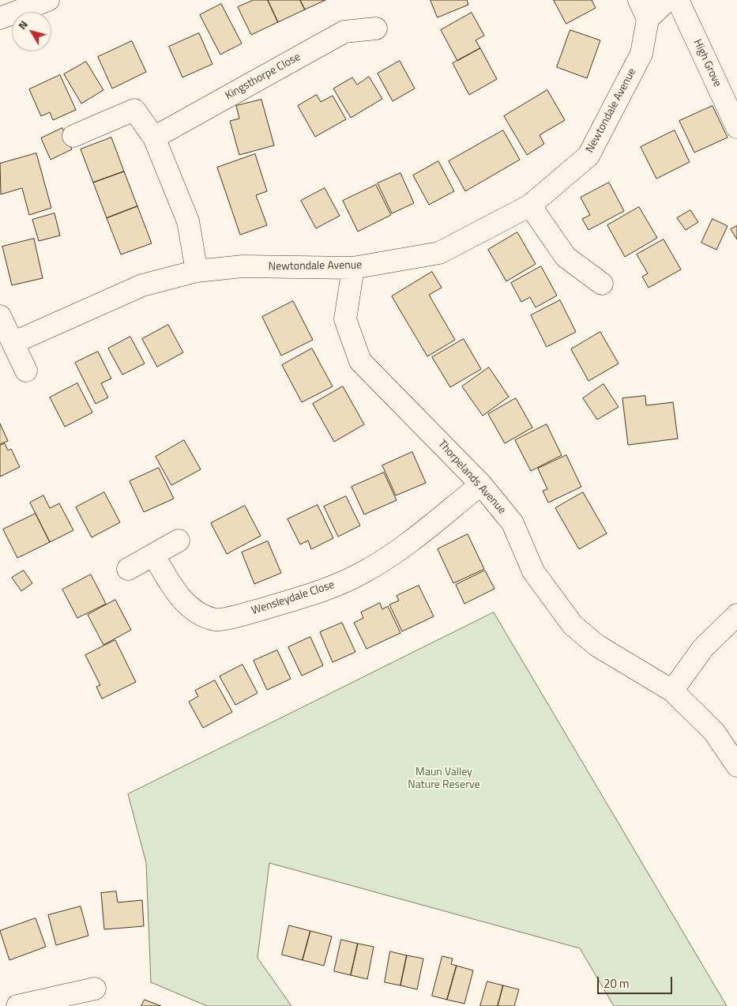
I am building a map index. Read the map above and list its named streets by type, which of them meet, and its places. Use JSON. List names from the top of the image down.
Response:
{
  "streets": {
    "street": [
      "High Grove",
      "Kingsthorpe Close",
      "Newtondale Avenue",
      "Thorpelands Avenue",
      "Wensleydale Close"
    ]
  },
  "crossings": [
    ["Newtondale Avenue", "Thorpelands Avenue"],
    ["Thorpelands Avenue", "Wensleydale Close"]
  ],
  "parks": ["Maun Valley Nature Reserve"],
  "scale_bar": "20 m",
  "north": "top left"
}
